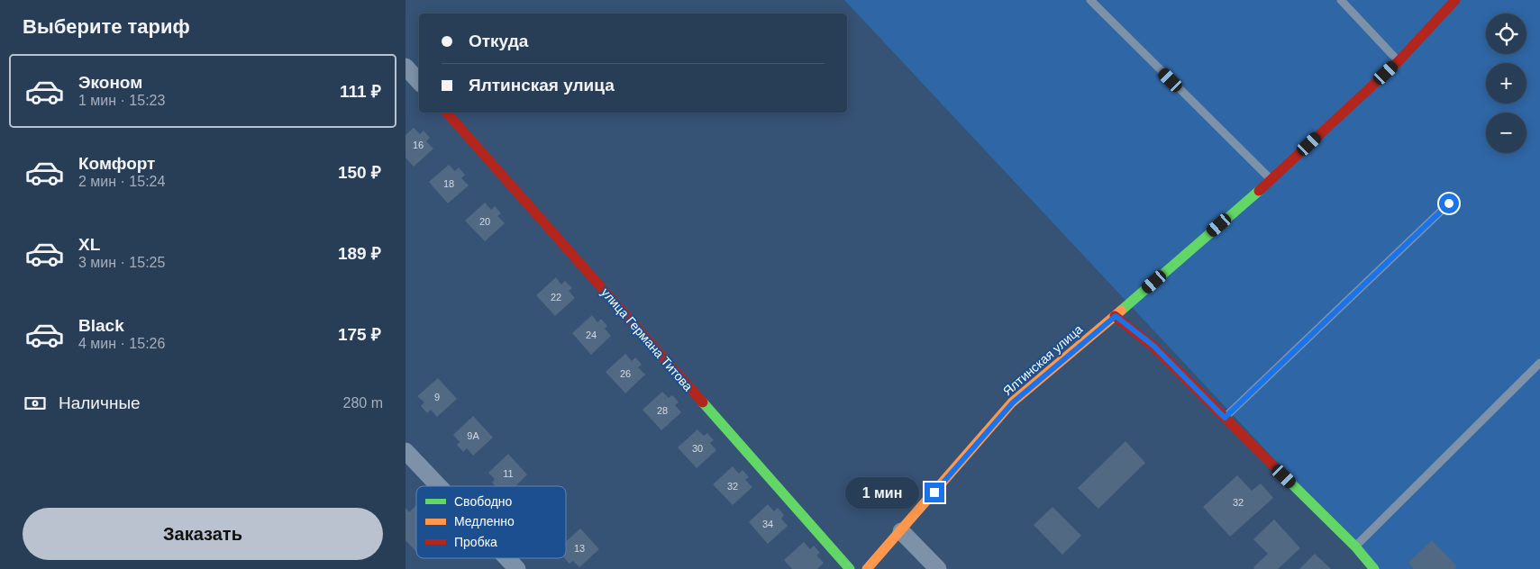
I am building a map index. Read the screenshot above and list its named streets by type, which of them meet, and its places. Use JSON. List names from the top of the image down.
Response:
{
  "streets": {
    "street": ["улица Германа Титова", "Ялтинская улица"]
  },
  "house_numbers": [
    "16",
    "18",
    "20",
    "22",
    "24",
    "26",
    "9",
    "28",
    "9А",
    "30",
    "11",
    "32",
    "32",
    "34",
    "13"
  ],
  "legend": ["Свободно", "Медленно", "Пробка"],
  "page": {
    "heading": "Выберите тариф",
    "map_buttons": ["+", "−"],
    "banner": ["Откуда", "Ялтинская улица"],
    "list": [
      {
        "name": "Эконом",
        "note": "1 мин · 15:23",
        "value": "111 ₽"
      },
      {
        "name": "Комфорт",
        "note": "2 мин · 15:24",
        "value": "150 ₽"
      },
      {
        "name": "XL",
        "note": "3 мин · 15:25",
        "value": "189 ₽"
      },
      {
        "name": "Black",
        "note": "4 мин · 15:26",
        "value": "175 ₽"
      }
    ],
    "pay": ["Наличные", "280 m"],
    "bubble": "1 мин",
    "buttons": "Заказать"
  }
}
